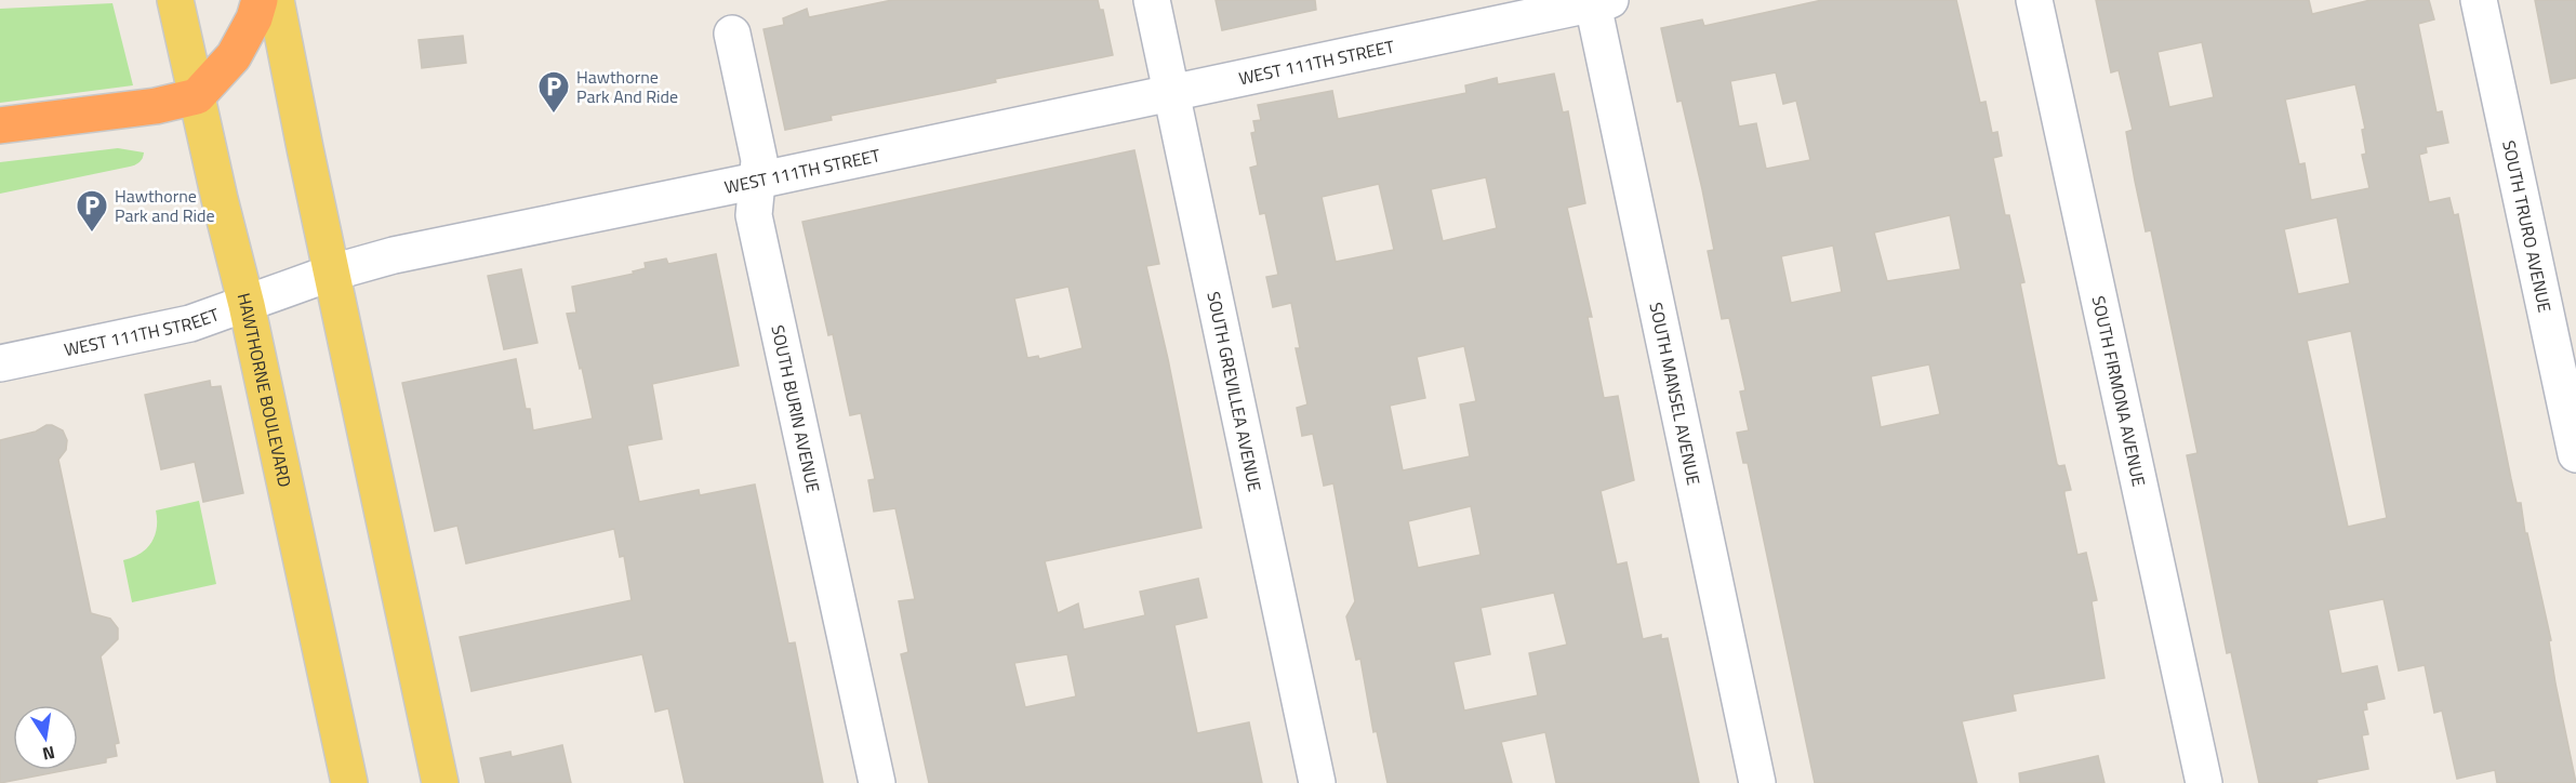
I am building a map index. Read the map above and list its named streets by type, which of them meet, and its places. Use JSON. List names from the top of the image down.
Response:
{
  "streets": {
    "main road": ["HAWTHORNE BOULEVARD"],
    "street": [
      "WEST 111TH STREET",
      "SOUTH TRURO AVENUE",
      "SOUTH GREVILLEA AVENUE",
      "SOUTH FIRMONA AVENUE",
      "SOUTH MANSEL AVENUE",
      "SOUTH BURIN AVENUE"
    ]
  },
  "crossings": [
    ["WEST 111TH STREET", "HAWTHORNE BOULEVARD"],
    ["WEST 111TH STREET", "SOUTH GREVILLEA AVENUE"],
    ["WEST 111TH STREET", "SOUTH MANSEL AVENUE"],
    ["WEST 111TH STREET", "SOUTH BURIN AVENUE"]
  ],
  "places": {
    "parking": ["Hawthorne Park And Ride", "Hawthorne Park and Ride"]
  },
  "north": "bottom"
}
